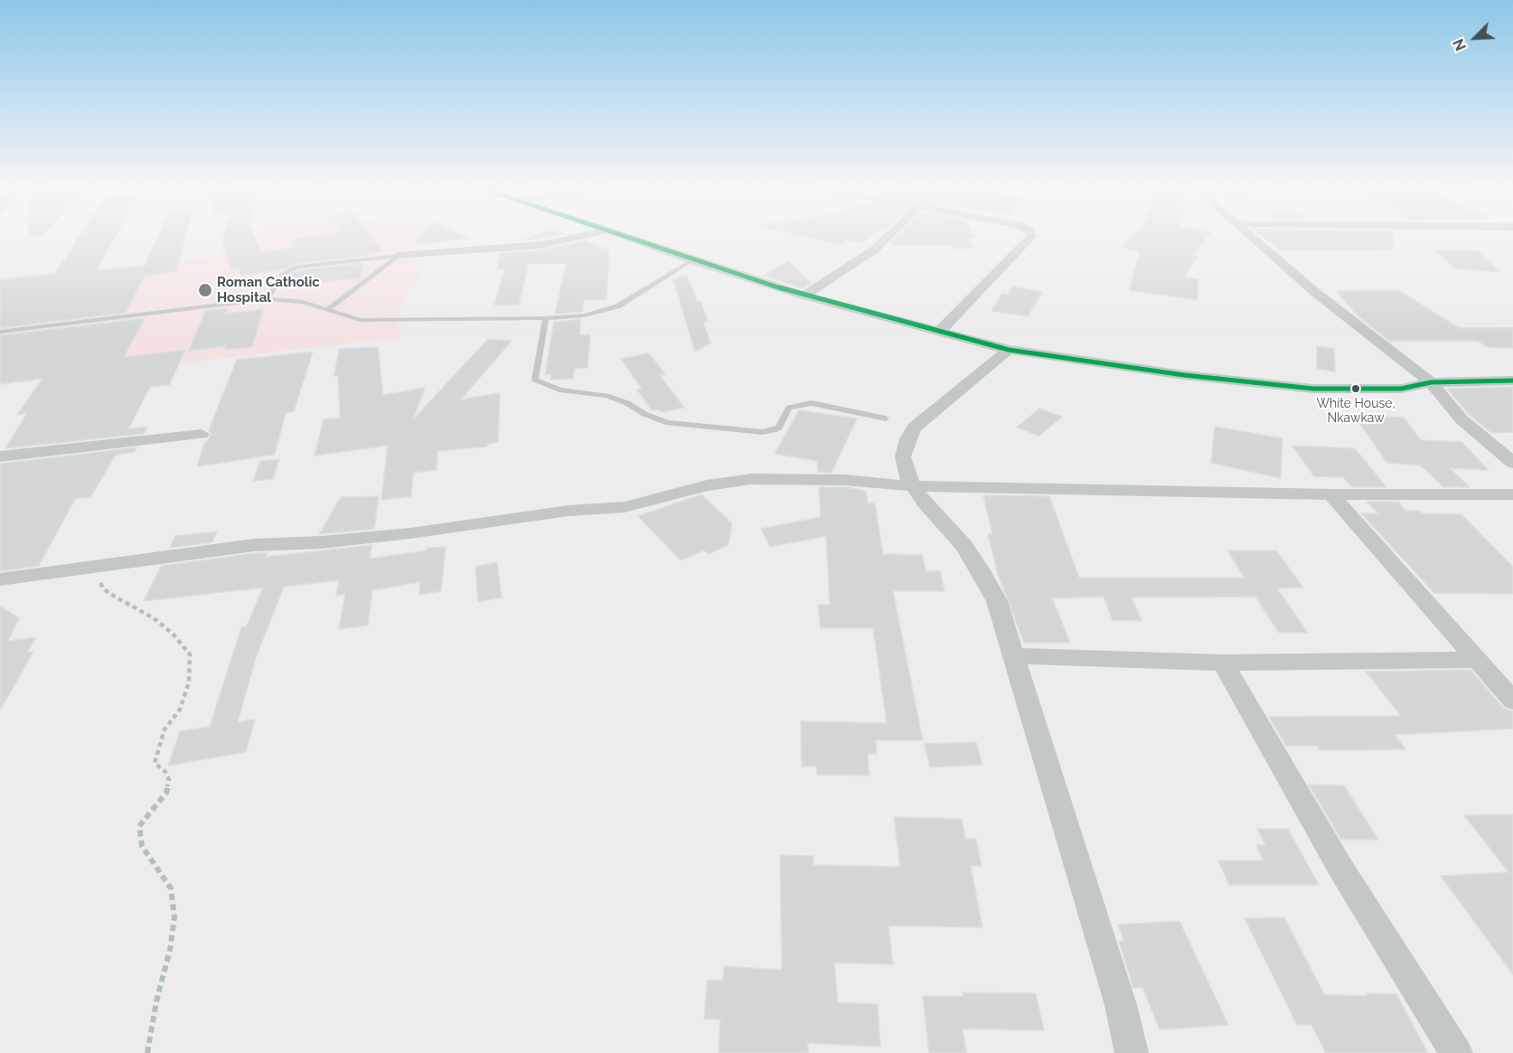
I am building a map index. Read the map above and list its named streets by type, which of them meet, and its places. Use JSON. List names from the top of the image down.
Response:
{
  "places": ["Roman Catholic Hospital", "White House, Nkawkaw"],
  "north": "bottom left"
}
